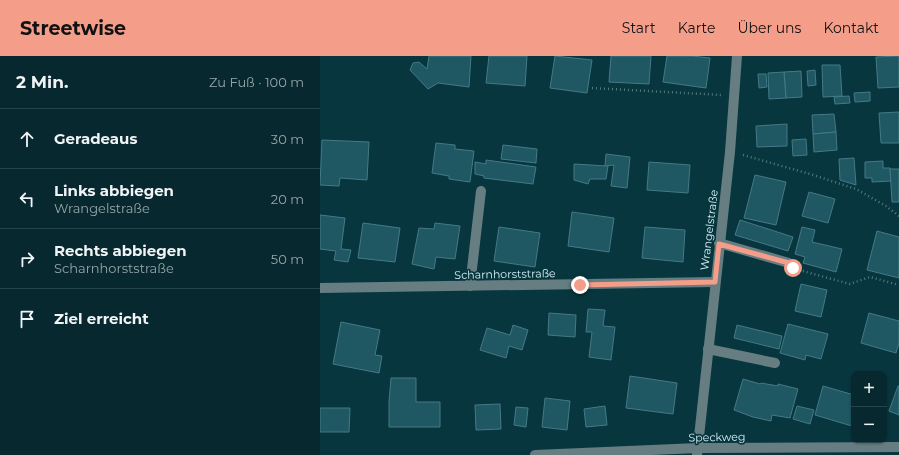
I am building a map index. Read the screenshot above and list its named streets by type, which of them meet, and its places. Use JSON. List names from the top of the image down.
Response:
{
  "streets": {
    "street": ["Wrangelstraße", "Scharnhorststraße", "Speckweg"]
  },
  "crossings": [
    ["Wrangelstraße", "Scharnhorststraße"],
    ["Wrangelstraße", "Speckweg"]
  ],
  "page": {
    "header": "Streetwise",
    "nav": [
      "Start",
      "Karte",
      "Über uns",
      "Kontakt"
    ],
    "heading": ["2 Min.", "Zu Fuß · 100 m"],
    "list": [
      ["Geradeaus", "30 m"],
      ["Links abbiegen", "Wrangelstraße", "20 m"],
      ["Rechts abbiegen", "Scharnhorststraße", "50 m"],
      "Ziel erreicht"
    ],
    "map_buttons": ["+", "−"]
  }
}
